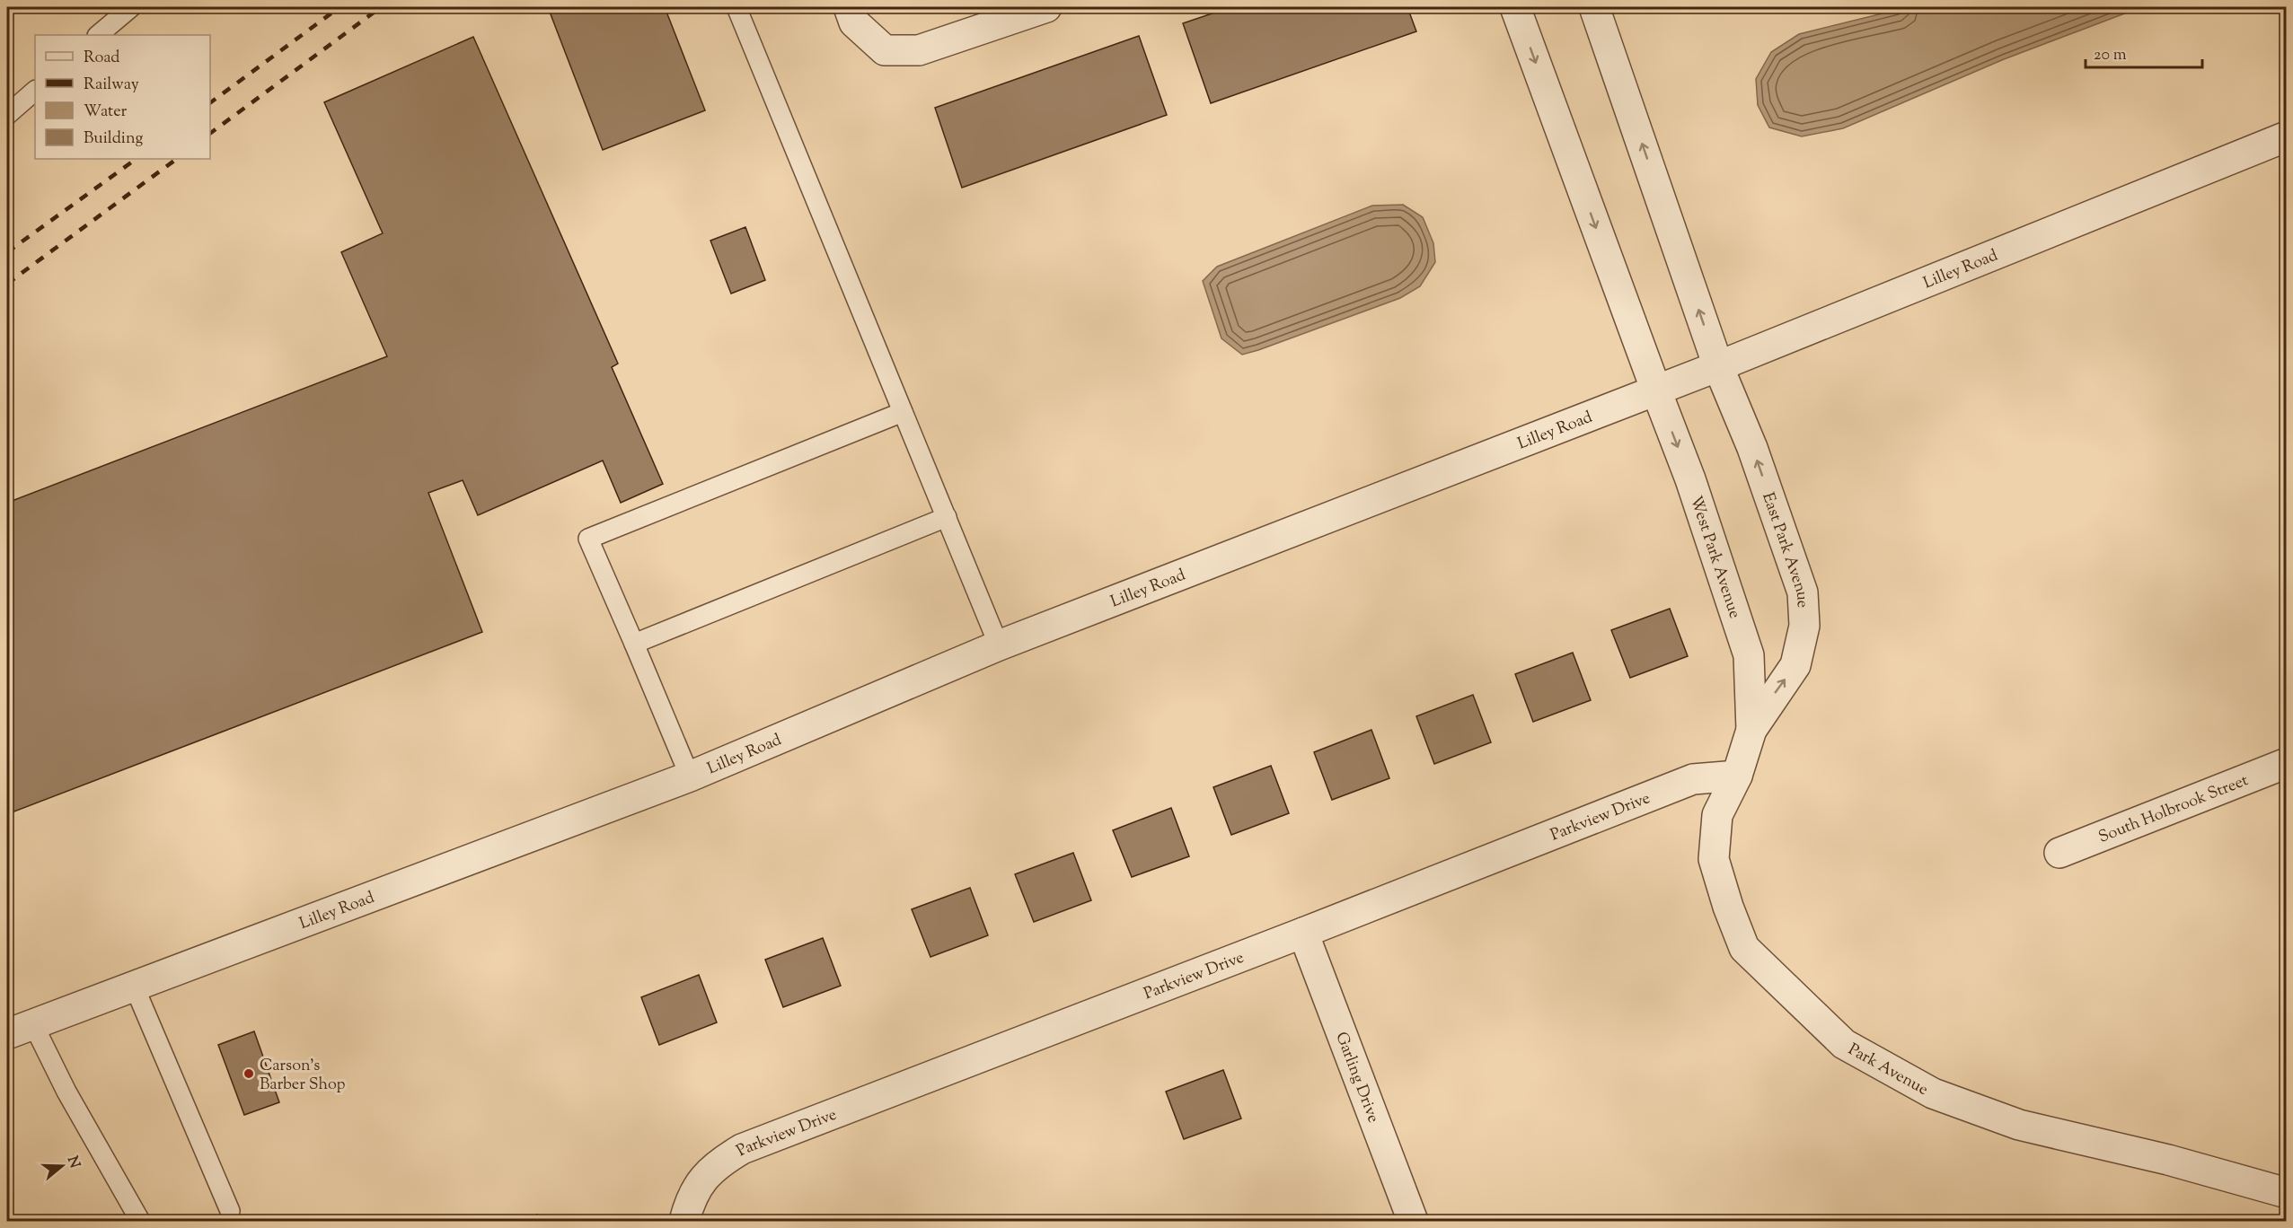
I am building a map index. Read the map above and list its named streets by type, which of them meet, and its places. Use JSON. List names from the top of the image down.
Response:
{
  "streets": {
    "street": [
      "Lilley Road",
      "East Park Avenue",
      "West Park Avenue",
      "South Holbrook Street",
      "Parkview Drive",
      "Park Avenue",
      "Garling Drive"
    ]
  },
  "crossings": [
    ["Lilley Road", "East Park Avenue"],
    ["Lilley Road", "West Park Avenue"],
    ["East Park Avenue", "West Park Avenue"],
    ["East Park Avenue", "Park Avenue"],
    ["West Park Avenue", "Park Avenue"],
    ["Parkview Drive", "Park Avenue"],
    ["Parkview Drive", "Garling Drive"]
  ],
  "one_way": ["East Park Avenue", "West Park Avenue"],
  "places": ["Carson's Barber Shop"],
  "legend": [
    "Road",
    "Railway",
    "Water",
    "Building"
  ],
  "scale_bar": "20 m",
  "north": "right"
}
